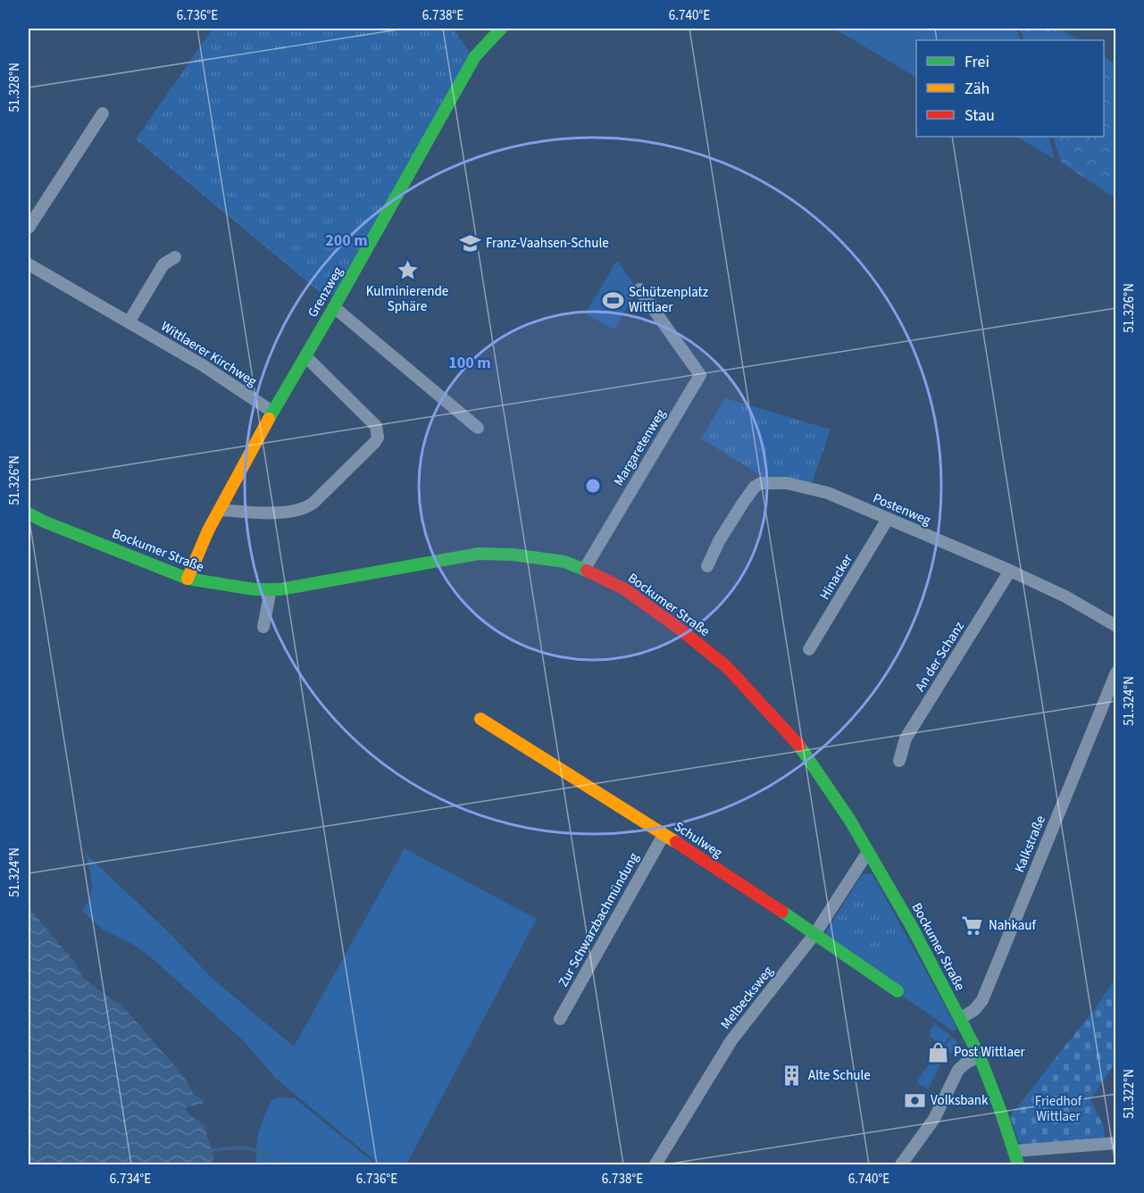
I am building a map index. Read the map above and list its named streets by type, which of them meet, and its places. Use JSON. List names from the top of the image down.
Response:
{
  "streets": {
    "street": [
      "Grenzweg",
      "Wittlaerer Kirchweg",
      "Margaretenweg",
      "Postenweg",
      "Bockumer Straße",
      "Hinacker",
      "An der Schanz",
      "Schulweg",
      "Kalkstraße",
      "Zur Schwarzbachmündung",
      "Melbecksweg"
    ]
  },
  "crossings": [
    ["Grenzweg", "Wittlaerer Kirchweg"],
    ["Grenzweg", "Bockumer Straße"],
    ["Margaretenweg", "Bockumer Straße"],
    ["Postenweg", "Hinacker"],
    ["Postenweg", "An der Schanz"],
    ["Bockumer Straße", "Kalkstraße"],
    ["Bockumer Straße", "Melbecksweg"],
    ["Schulweg", "Zur Schwarzbachmündung"],
    ["Schulweg", "Melbecksweg"]
  ],
  "parks": ["Friedhof Wittlaer"],
  "places": {
    "school or university": ["Franz-Vaahsen-Schule"],
    "place": ["Kulminierende Sphäre"],
    "sports": ["Schützenplatz Wittlaer"],
    "supermarket": ["Nahkauf"],
    "shop": ["Post Wittlaer"],
    "building": ["Alte Schule"],
    "bank": ["Volksbank"]
  },
  "legend": ["Frei", "Zäh", "Stau"],
  "coordinates": [
    "6.736°E",
    "6.738°E",
    "6.740°E",
    "51.328°N",
    "51.326°N",
    "51.324°N",
    "51.322°N",
    "6.734°E"
  ],
  "rings": ["200 m", "100 m"]
}
